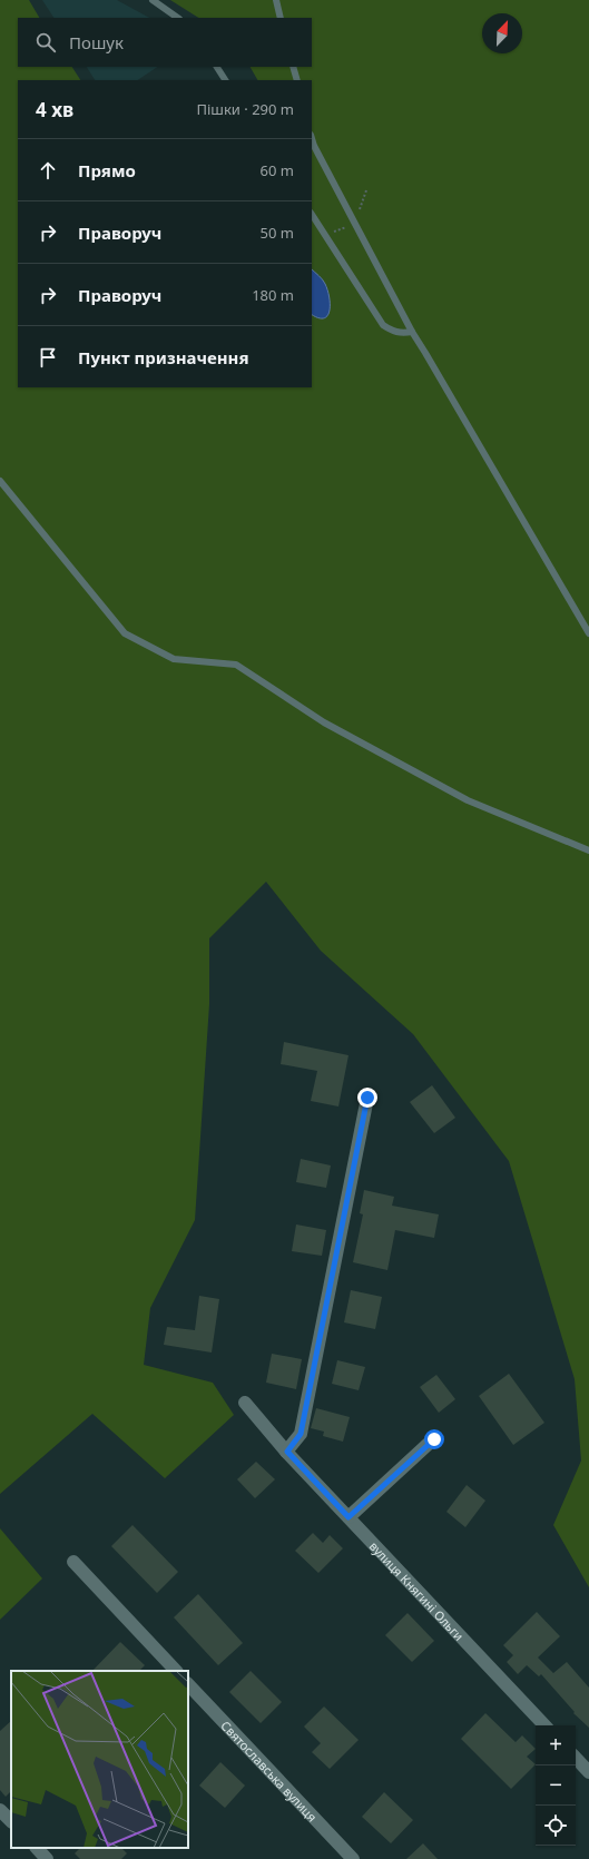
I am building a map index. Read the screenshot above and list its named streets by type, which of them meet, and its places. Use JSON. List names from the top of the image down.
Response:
{
  "streets": {
    "street": ["вулиця Княгині Ольги", "Святославська вулиця"]
  },
  "north": "top right",
  "page": {
    "search": "Пошук",
    "heading": ["4 хв", "Пішки · 290 m"],
    "list": [
      ["Прямо", "60 m"],
      ["Праворуч", "50 m"],
      ["Праворуч", "180 m"],
      "Пункт призначення"
    ],
    "map_buttons": ["+", "−"]
  }
}
